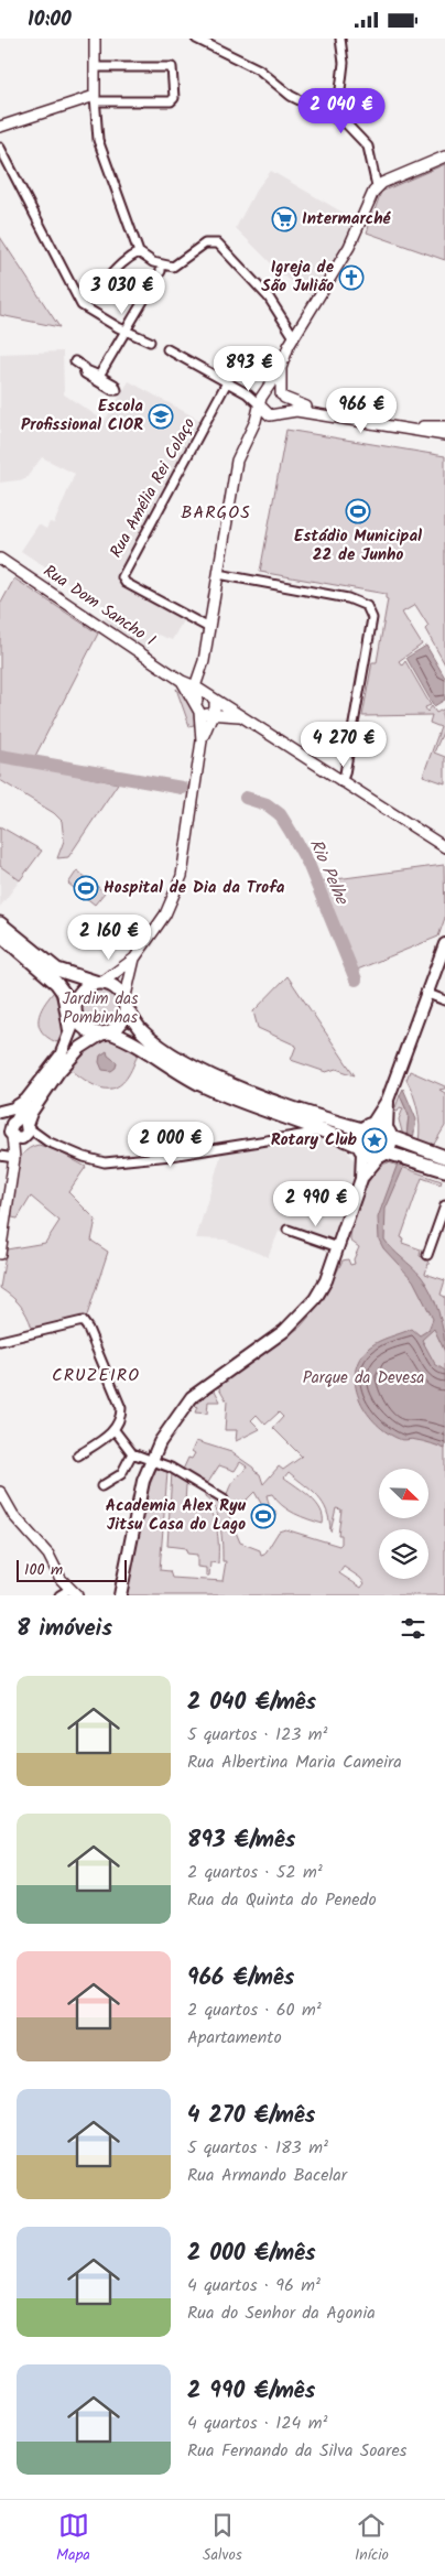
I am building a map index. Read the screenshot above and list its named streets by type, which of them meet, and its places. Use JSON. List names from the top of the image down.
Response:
{
  "streets": {
    "street": ["Rua Amélia Rei Colaço", "Rua Dom Sancho I"]
  },
  "districts": ["BARGOS", "CRUZEIRO"],
  "water": ["Rio Pelhe"],
  "parks": ["Jardim das Pombinhas", "Parque da Devesa"],
  "places": {
    "supermarket": ["Intermarché"],
    "church": ["Igreja de São Julião"],
    "school or university": ["Escola Profissional CIOR"],
    "sports": ["Estádio Municipal 22 de Junho", "Hospital de Dia da Trofa", "Academia Alex Ryu Jitsu Casa do Lago"],
    "place": ["Rotary Club"]
  },
  "scale_bar": "100 m",
  "north": "bottom right",
  "page": {
    "status": "10:00",
    "price": [
      "2 040 €",
      "3 030 €",
      "893 €",
      "966 €",
      "4 270 €",
      "2 160 €",
      "2 000 €",
      "2 990 €"
    ],
    "scale": "100 m",
    "heading": "8 imóveis",
    "list": [
      {
        "name": "2 040 €/mês",
        "note": "5 quartos · 123 m² · Rua Albertina Maria Cameira"
      },
      {
        "name": "893 €/mês",
        "note": "2 quartos · 52 m² · Rua da Quinta do Penedo"
      },
      {
        "name": "966 €/mês",
        "note": "2 quartos · 60 m² · Apartamento"
      },
      {
        "name": "4 270 €/mês",
        "note": "5 quartos · 183 m² · Rua Armando Bacelar"
      },
      {
        "name": "2 000 €/mês",
        "note": "4 quartos · 96 m² · Rua do Senhor da Agonia"
      },
      {
        "name": "2 990 €/mês",
        "note": "4 quartos · 124 m² · Rua Fernando da Silva Soares"
      }
    ],
    "tabs": ["Mapa", "Salvos", "Início"]
  }
}
